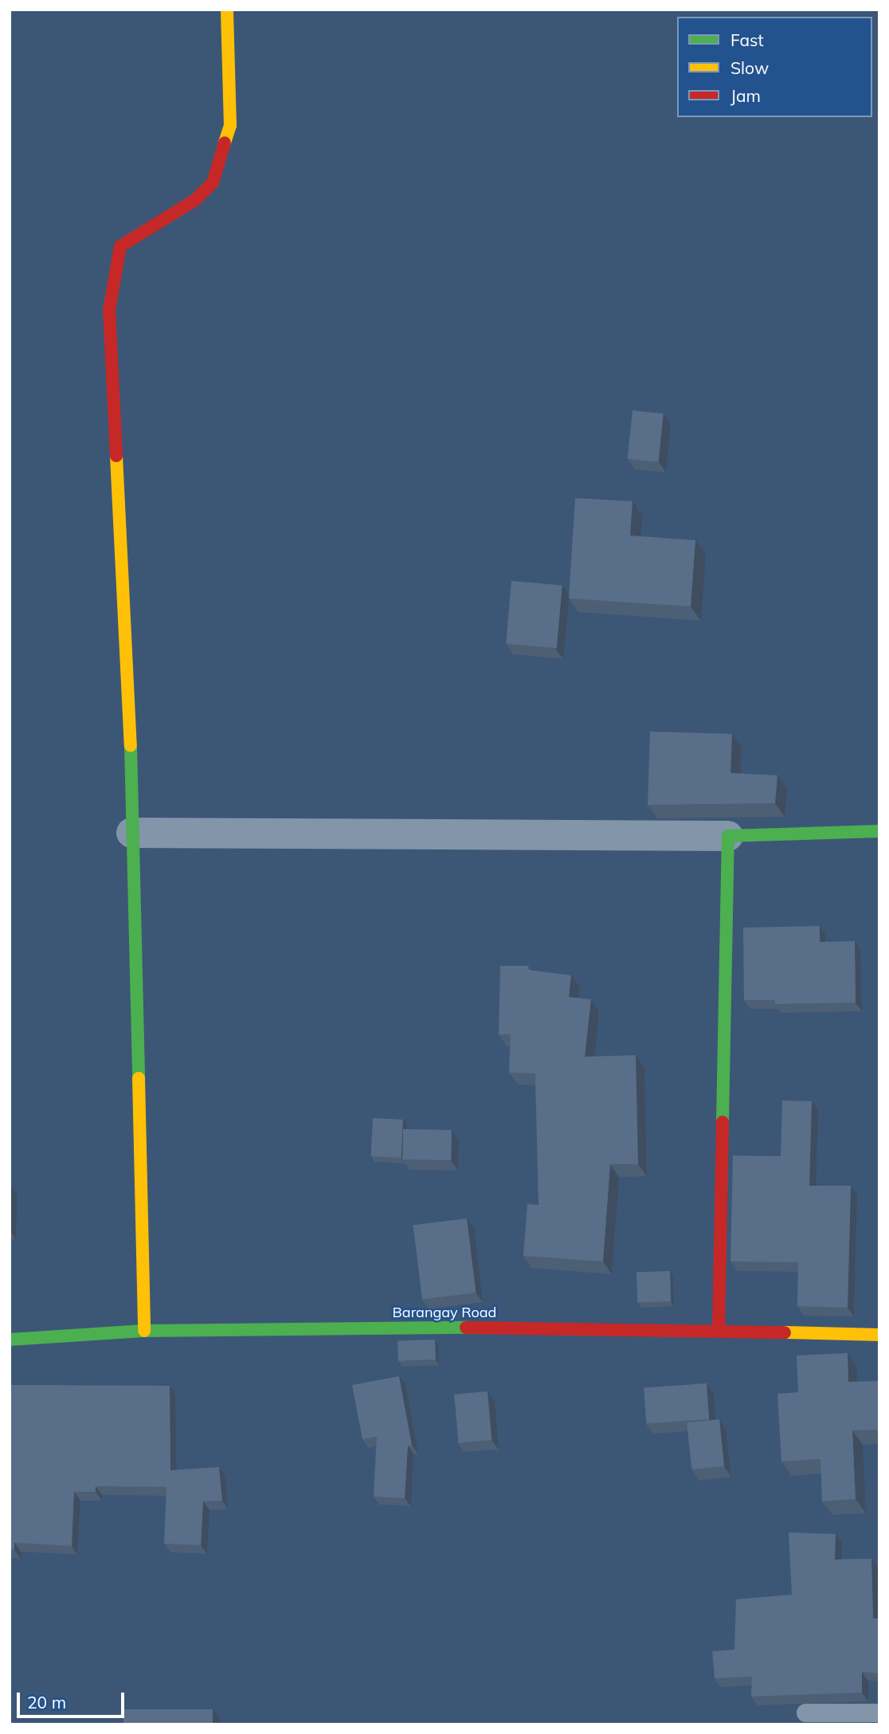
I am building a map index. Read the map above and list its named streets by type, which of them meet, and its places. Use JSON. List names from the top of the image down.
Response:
{
  "streets": {
    "street": ["Barangay Road"]
  },
  "legend": ["Fast", "Slow", "Jam"],
  "scale_bar": "20 m"
}
